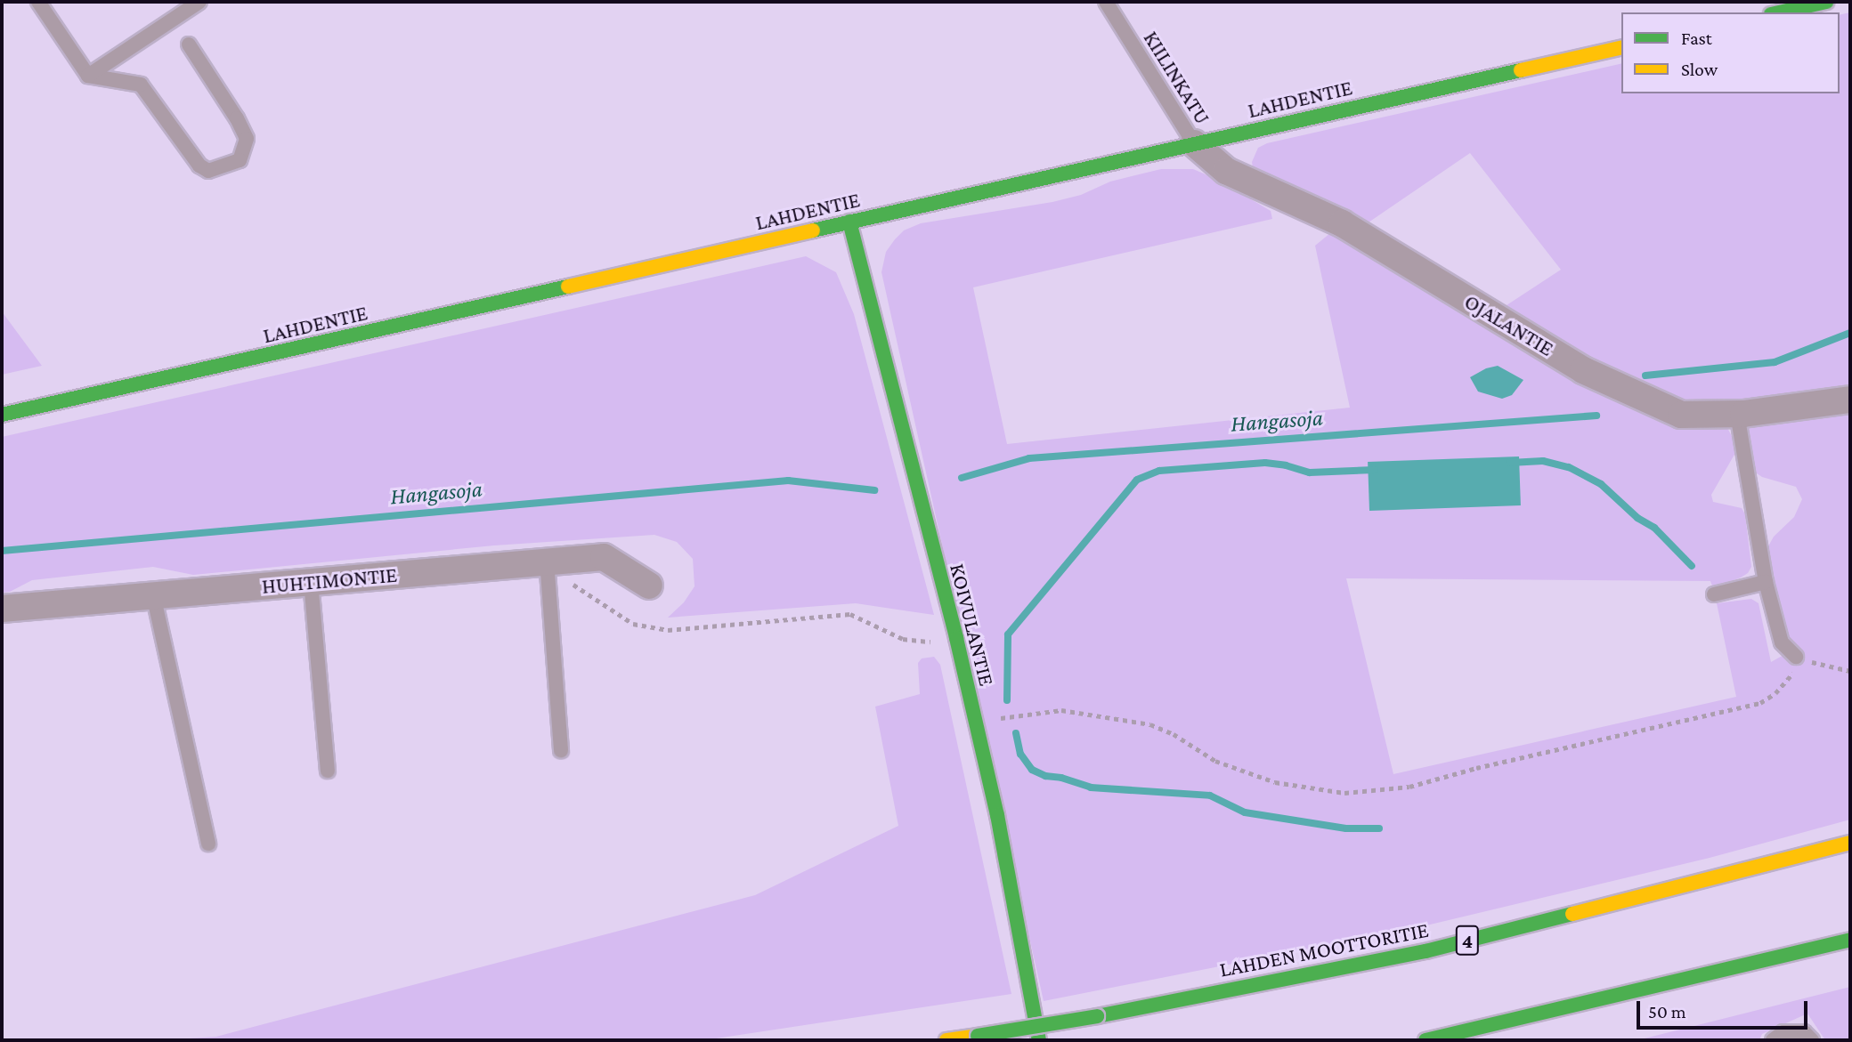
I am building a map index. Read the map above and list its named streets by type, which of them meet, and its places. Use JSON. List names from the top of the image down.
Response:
{
  "streets": {
    "main road": [
      "LAHDENTIE",
      "KOIVULANTIE",
      "4",
      "LAHDEN MOOTTORITIE"
    ],
    "street": ["OJALANTIE", "HUHTIMONTIE"],
    "lane": ["KIILINKATU"]
  },
  "crossings": [
    ["KIILINKATU", "LAHDENTIE"],
    ["KIILINKATU", "OJALANTIE"],
    ["LAHDENTIE", "OJALANTIE"],
    ["LAHDENTIE", "KOIVULANTIE"]
  ],
  "water": ["Hangasoja"],
  "legend": ["Fast", "Slow"],
  "scale_bar": "50 m"
}
